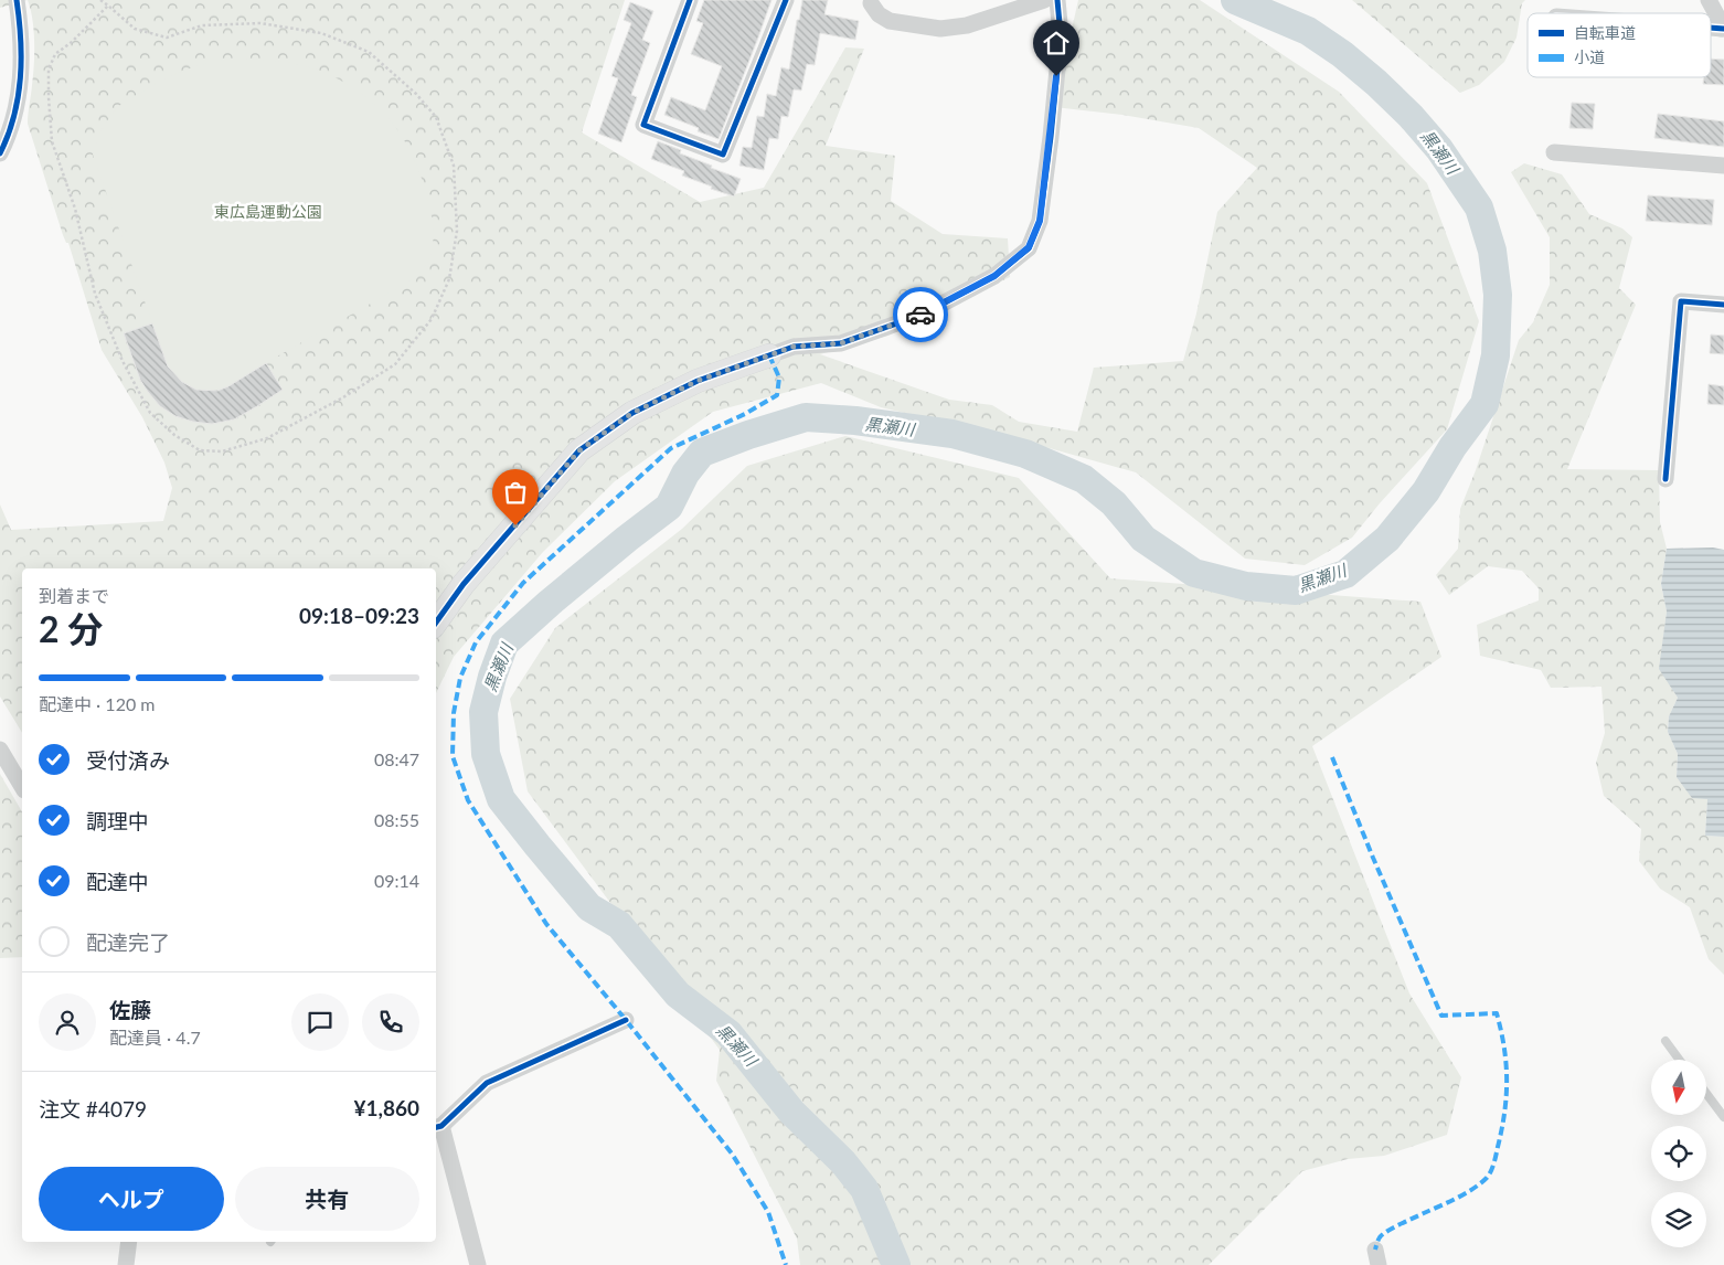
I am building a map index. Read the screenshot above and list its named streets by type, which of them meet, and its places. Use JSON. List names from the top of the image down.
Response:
{
  "water": ["黒瀬川"],
  "parks": ["東広島運動公園"],
  "legend": ["自転車道", "小道"],
  "north": "bottom",
  "page": {
    "heading": ["2 分", "到着まで", "09:18–09:23"],
    "panel": [
      "佐藤",
      "配達員 · 4.7",
      "注文 #4079",
      "¥1,860"
    ],
    "bar": "配達中 · 120 m",
    "list": [
      ["受付済み", "08:47"],
      ["調理中", "08:55"],
      ["配達中", "09:14"],
      "配達完了"
    ],
    "buttons": ["ヘルプ", "共有"]
  }
}
